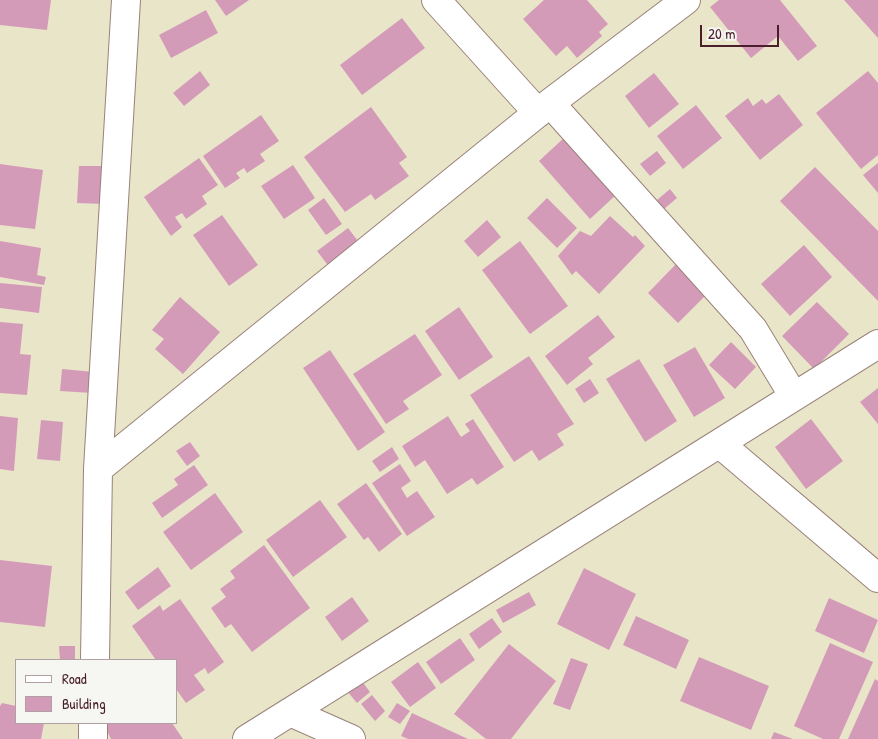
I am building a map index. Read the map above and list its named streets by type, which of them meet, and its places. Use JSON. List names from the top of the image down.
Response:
{
  "legend": ["Road", "Building"],
  "scale_bar": "20 m"
}
